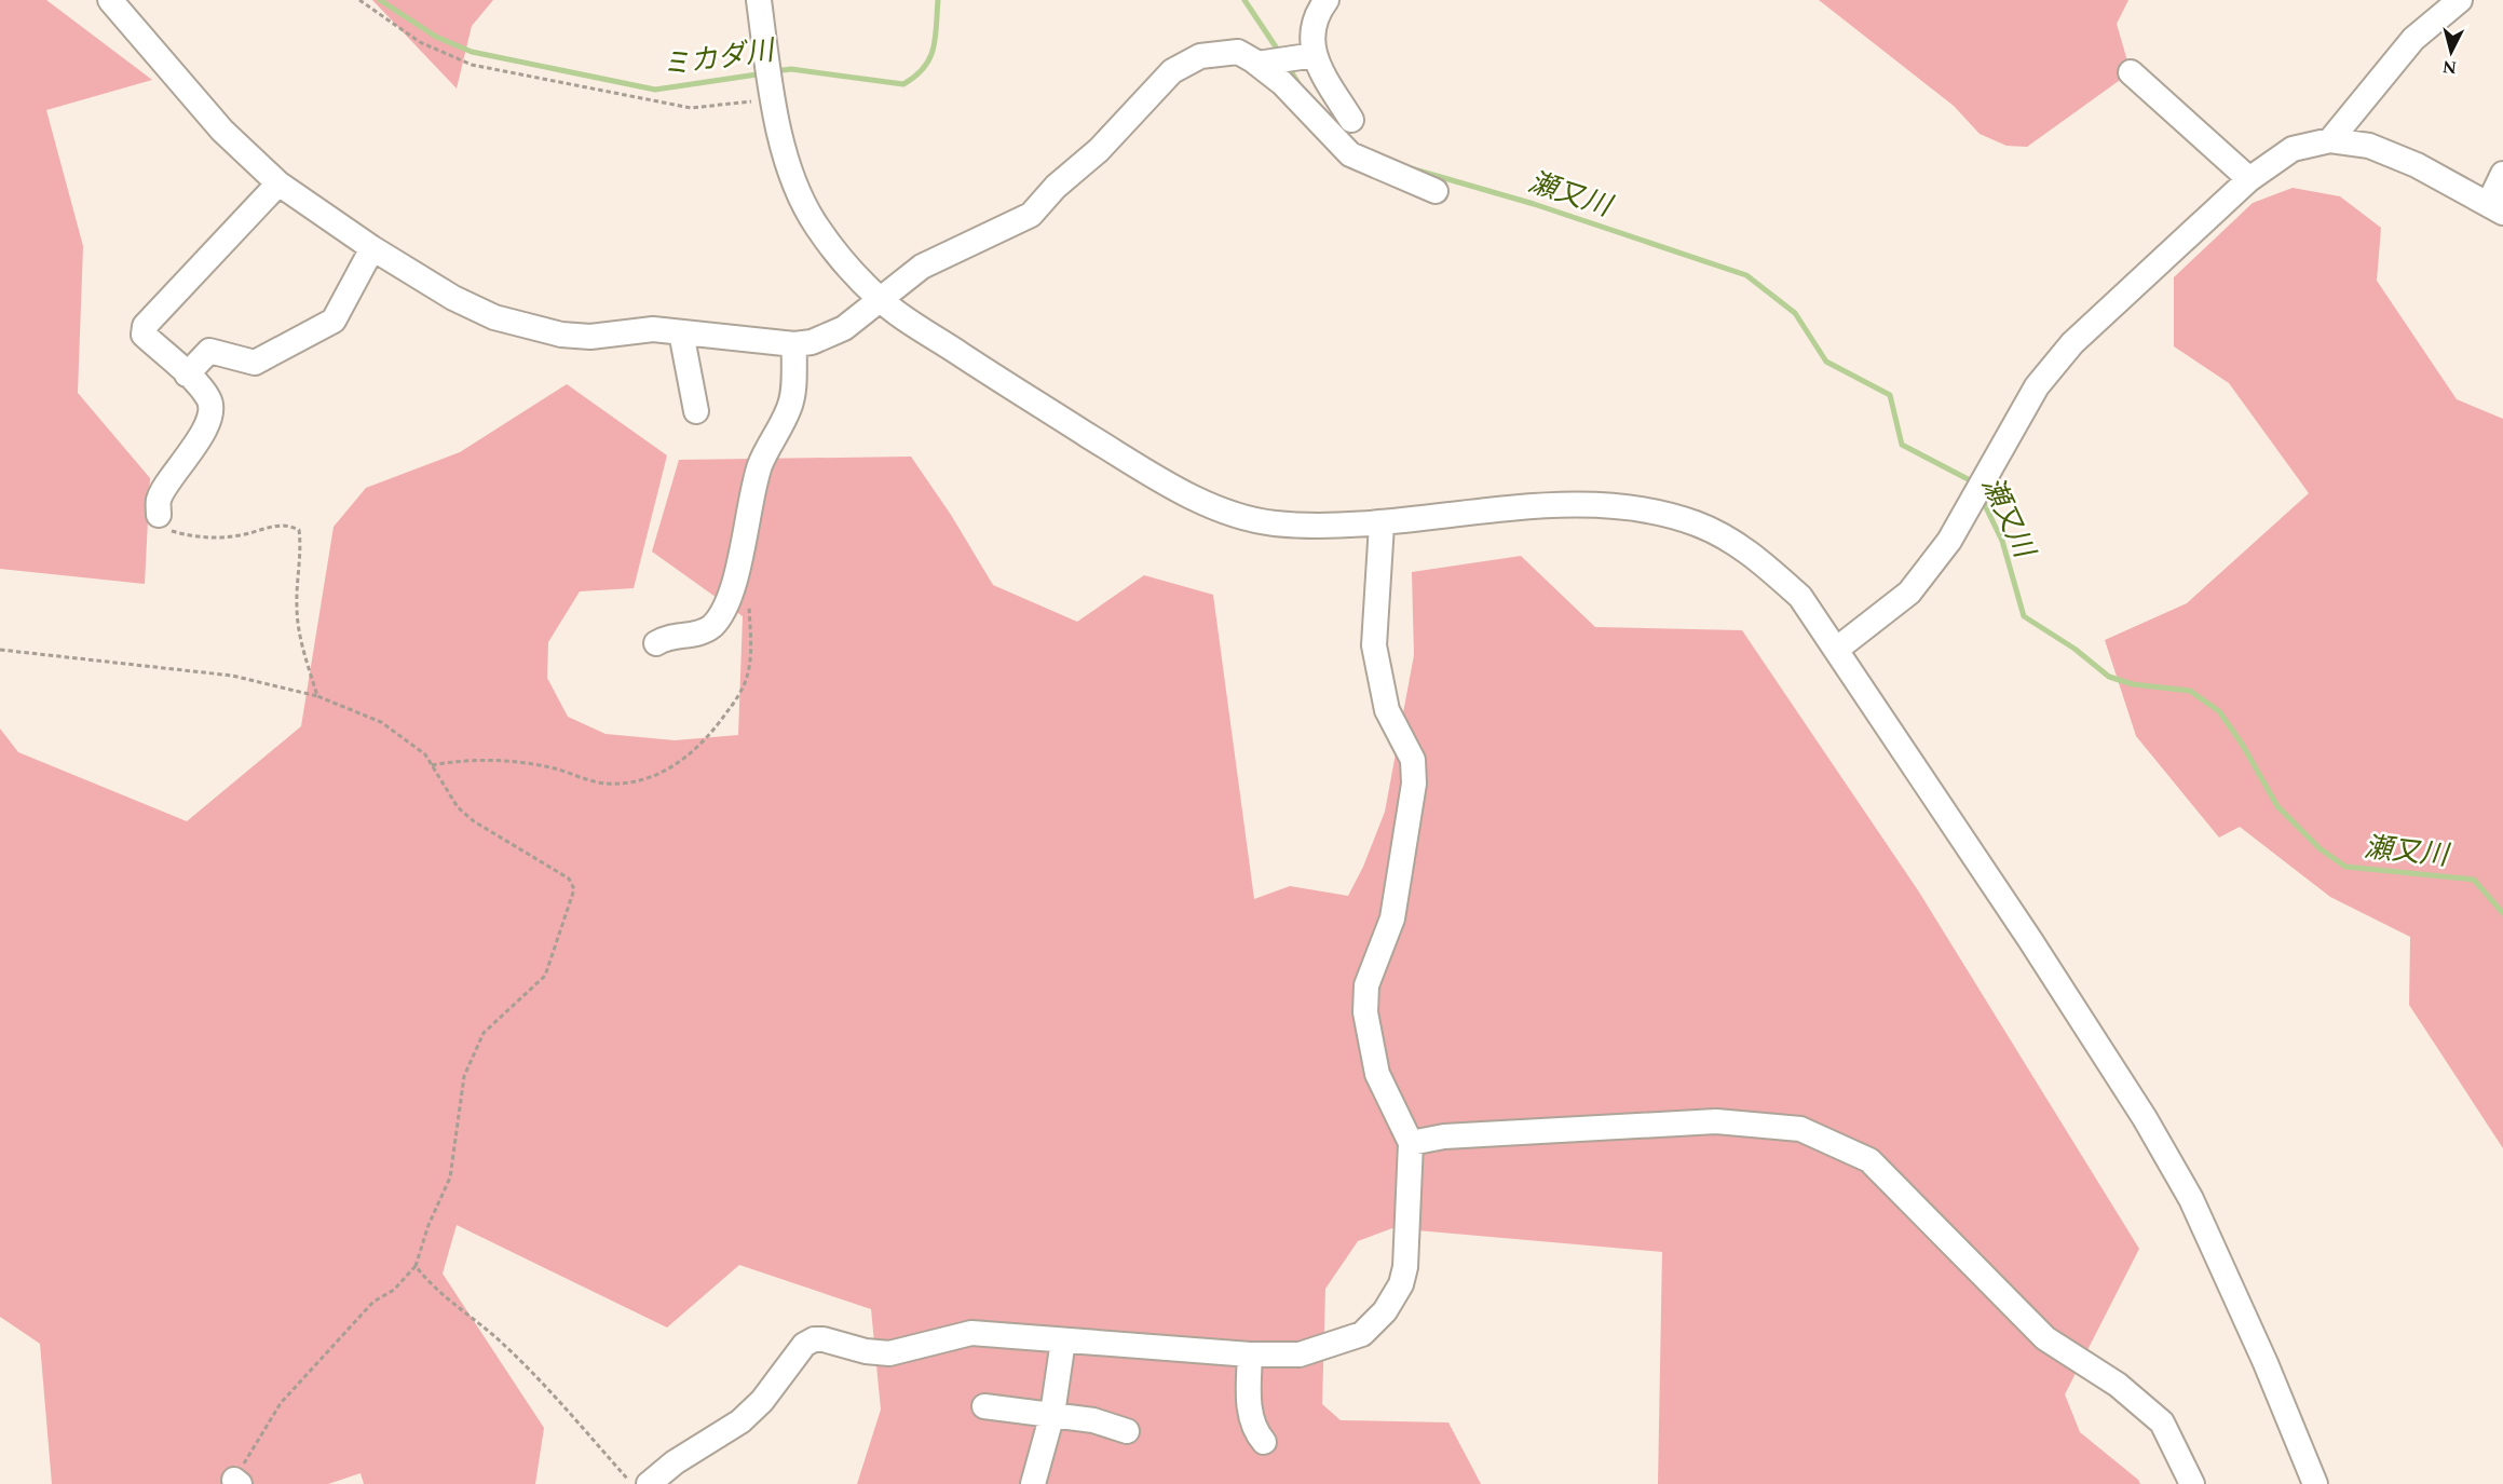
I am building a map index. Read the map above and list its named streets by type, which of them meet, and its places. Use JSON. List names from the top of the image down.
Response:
{
  "water": ["ミカダ川", "瀬又川"],
  "north": "bottom"
}
